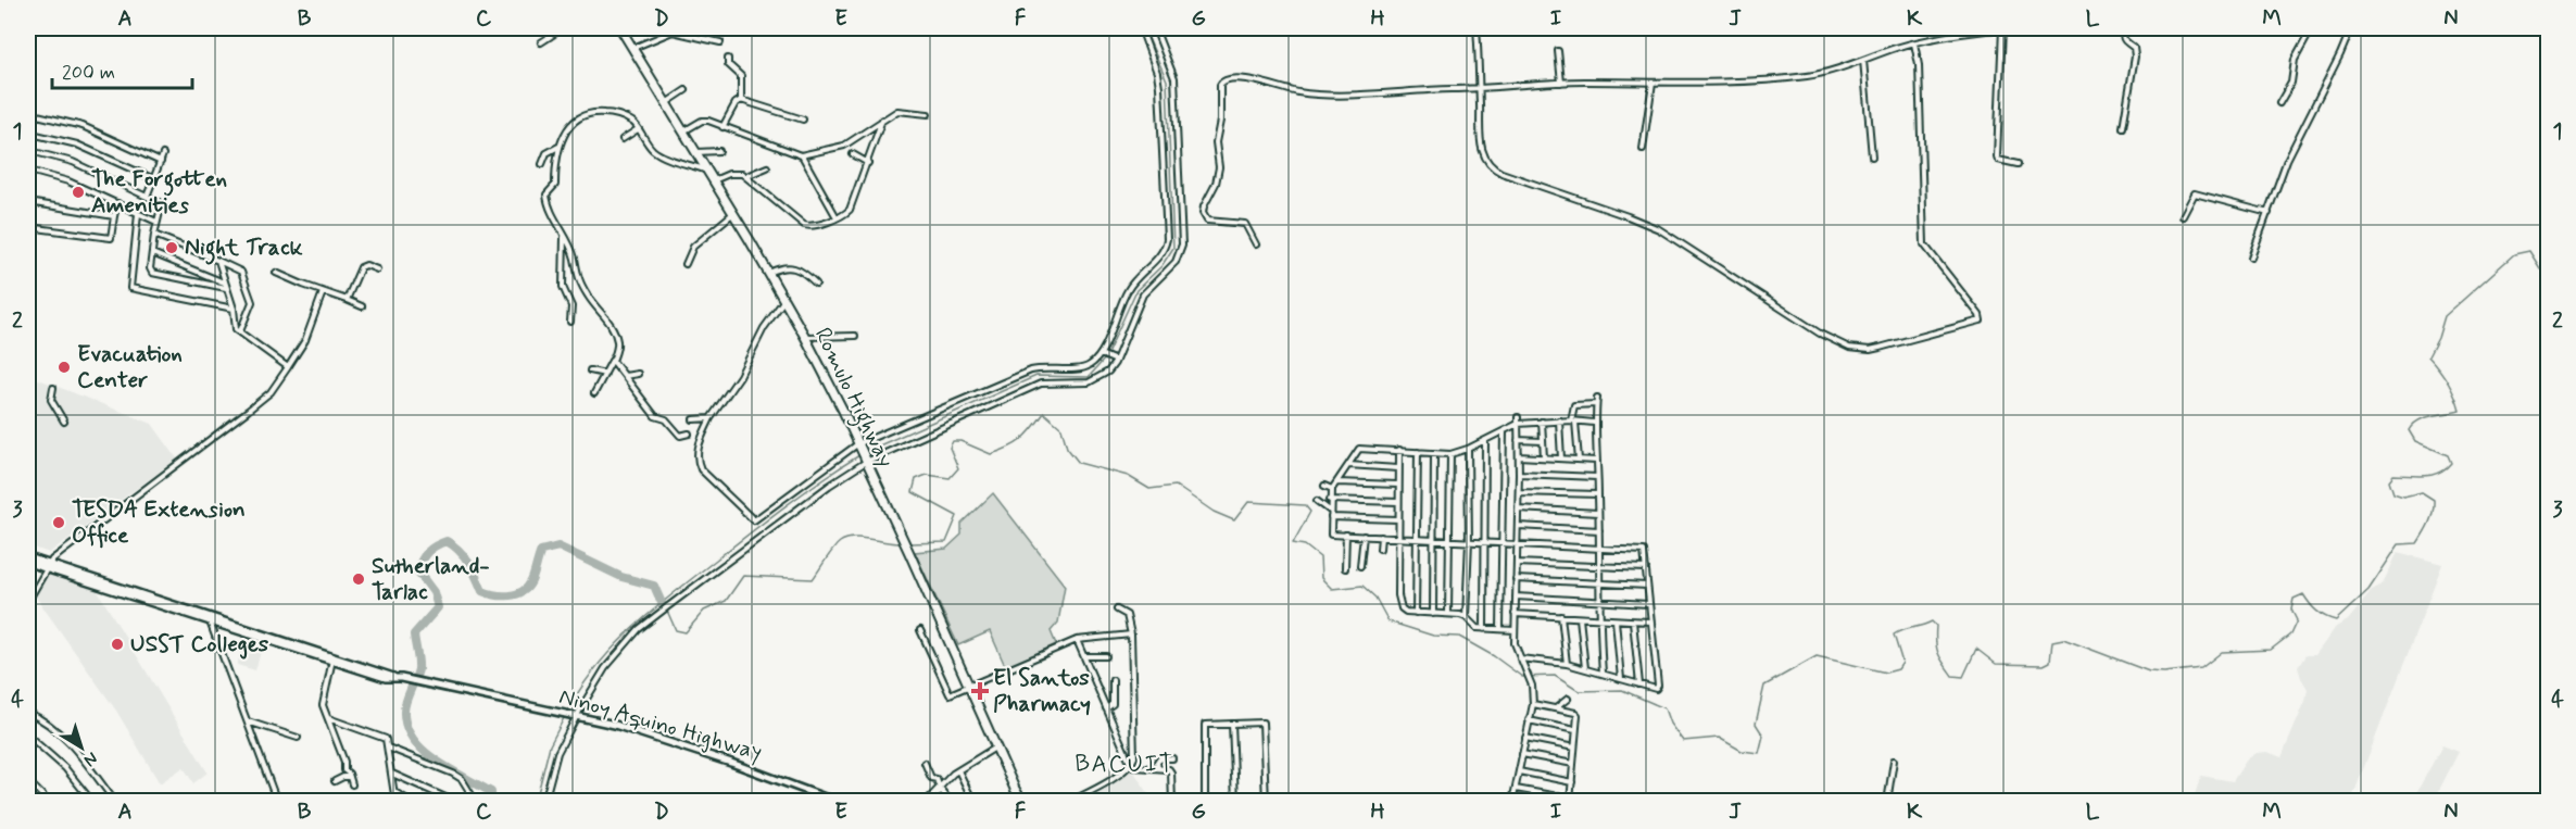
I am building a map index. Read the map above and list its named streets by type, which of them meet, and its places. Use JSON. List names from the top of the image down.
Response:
{
  "streets": {
    "highway": ["Romulo Highway"],
    "main road": ["Ninoy Aquino Highway"]
  },
  "districts": ["BACUIT"],
  "places": {
    "other": [
      "The Forgotten Amenities",
      "Night Track",
      "Evacuation Center",
      "TESDA Extension Office",
      "Sutherland- Tarlac",
      "USST Colleges"
    ],
    "health": ["El Santos Pharmacy"]
  },
  "scale_bar": "200 m",
  "north": "bottom right",
  "grid": {
    "columns": [
      "A",
      "B",
      "C",
      "D",
      "E",
      "F",
      "G",
      "H",
      "I",
      "J",
      "K",
      "L",
      "M",
      "N"
    ],
    "rows": [
      "1",
      "2",
      "3",
      "4"
    ]
  }
}
